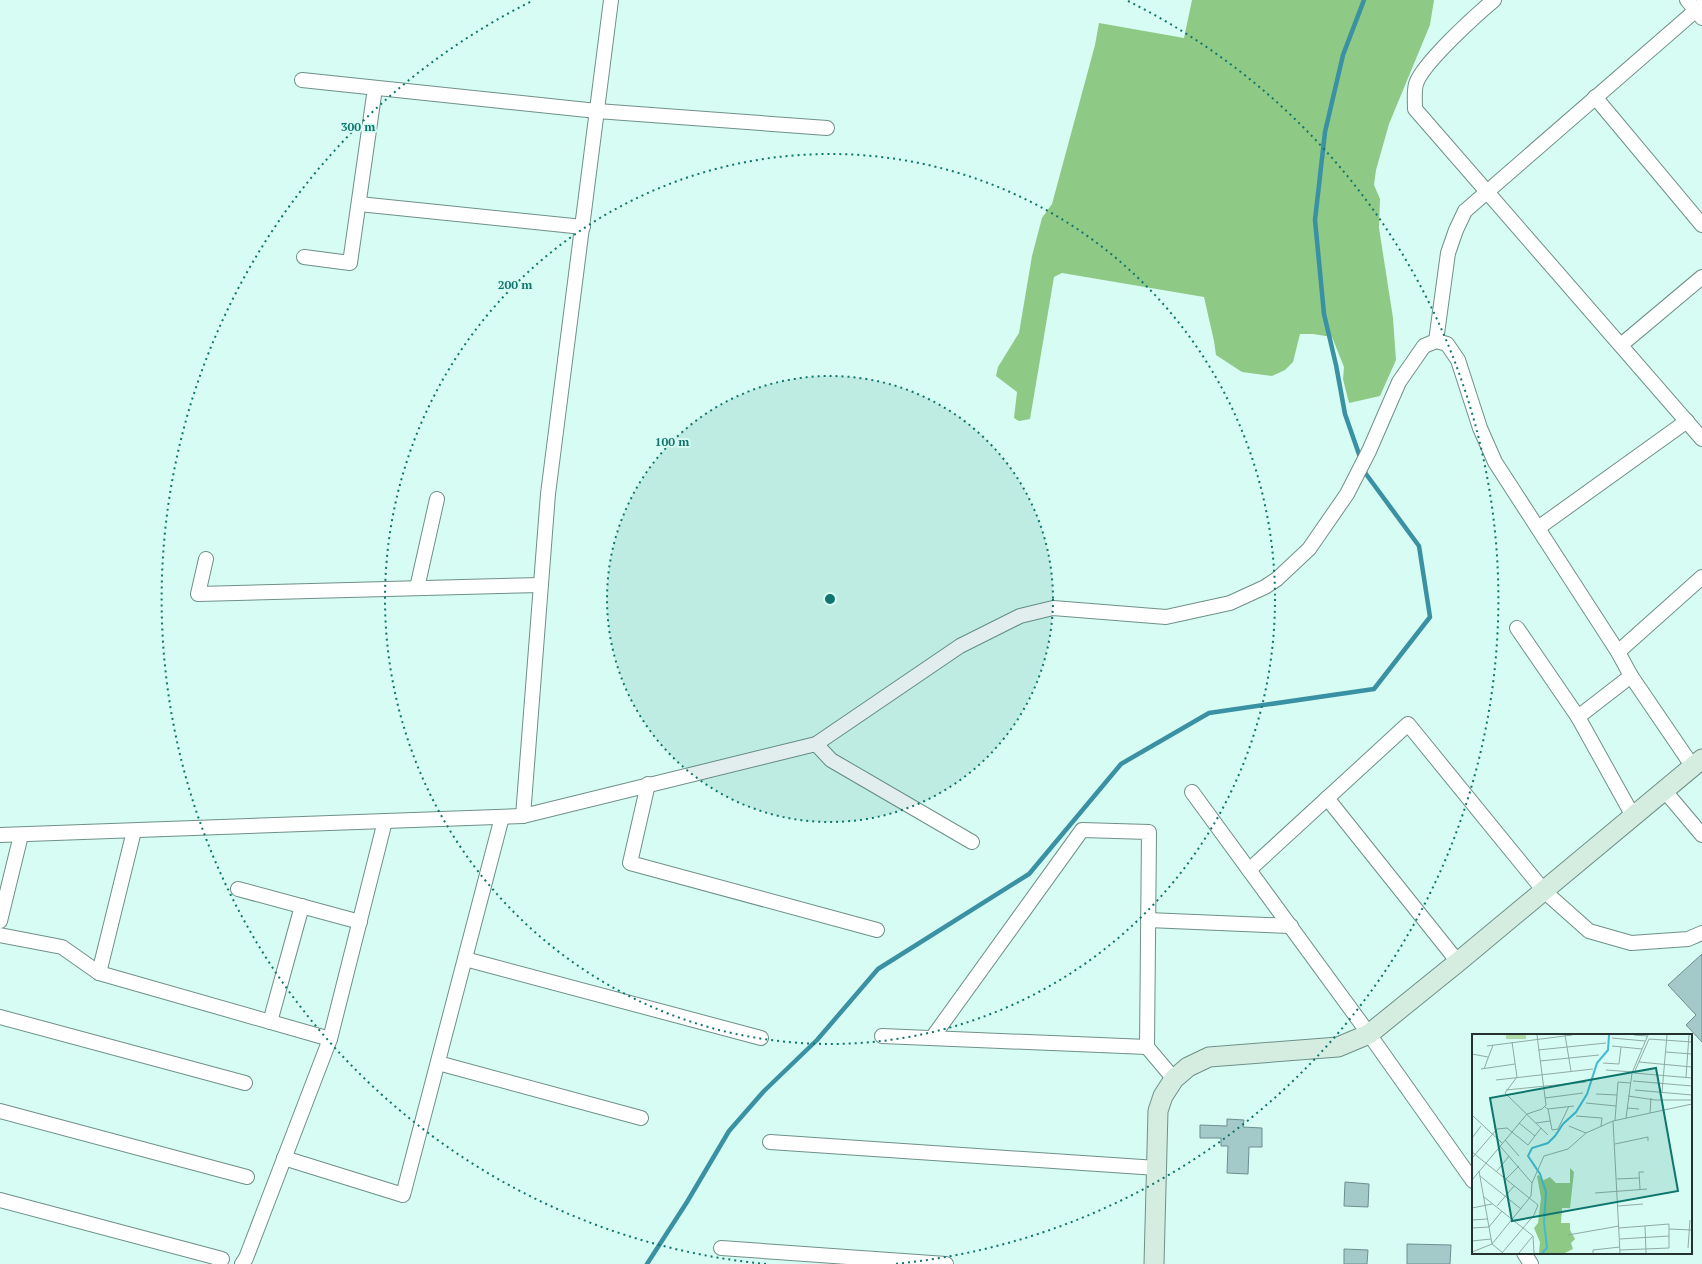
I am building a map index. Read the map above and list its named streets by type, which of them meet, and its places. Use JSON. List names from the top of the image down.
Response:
{
  "rings": ["300 m", "200 m", "100 m"]
}
